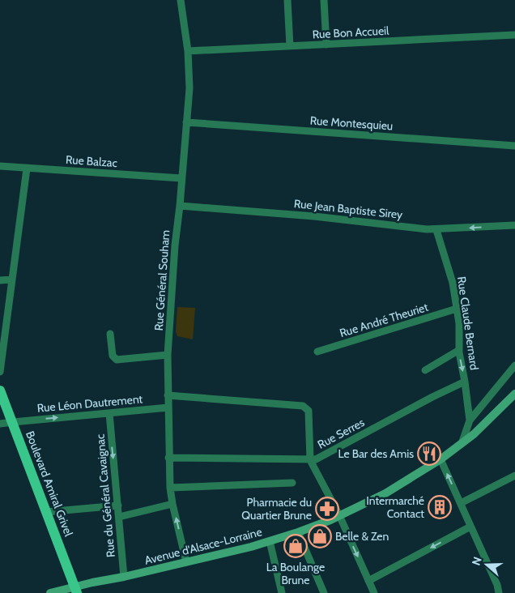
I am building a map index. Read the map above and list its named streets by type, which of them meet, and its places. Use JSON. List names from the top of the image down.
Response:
{
  "streets": {
    "main road": ["Boulevard Amiral Grivel", "Avenue d'Alsace-Lorraine"],
    "street": [
      "Rue Bon Accueil",
      "Rue Montesquieu",
      "Rue Balzac",
      "Rue Jean Baptiste Sirey",
      "Rue Général Souham",
      "Rue André Theuriet",
      "Rue Claude Bernard",
      "Rue Léon Dautrement",
      "Rue Serres",
      "Rue du Général Cavaignac"
    ]
  },
  "crossings": [
    ["Rue Bon Accueil", "Rue Général Souham"],
    ["Rue Montesquieu", "Rue Général Souham"],
    ["Rue Balzac", "Rue Général Souham"],
    ["Rue Jean Baptiste Sirey", "Rue Général Souham"],
    ["Rue Jean Baptiste Sirey", "Rue Claude Bernard"],
    ["Rue Général Souham", "Rue Léon Dautrement"],
    ["Rue Général Souham", "Rue Serres"],
    ["Rue Général Souham", "Avenue d'Alsace-Lorraine"],
    ["Rue André Theuriet", "Rue Claude Bernard"],
    ["Rue Claude Bernard", "Rue Serres"],
    ["Rue Léon Dautrement", "Boulevard Amiral Grivel"],
    ["Rue Léon Dautrement", "Rue du Général Cavaignac"],
    ["Boulevard Amiral Grivel", "Avenue d'Alsace-Lorraine"],
    ["Rue du Général Cavaignac", "Avenue d'Alsace-Lorraine"]
  ],
  "one_way": ["Rue Léon Dautrement", "Rue du Général Cavaignac"],
  "places": {
    "restaurant": ["Le Bar des Amis"],
    "building": ["Intermarché Contact"],
    "pharmacy": ["Pharmacie du Quartier Brune"],
    "shop": ["Belle & Zen", "La Boulange Brune"]
  },
  "north": "left"
}
